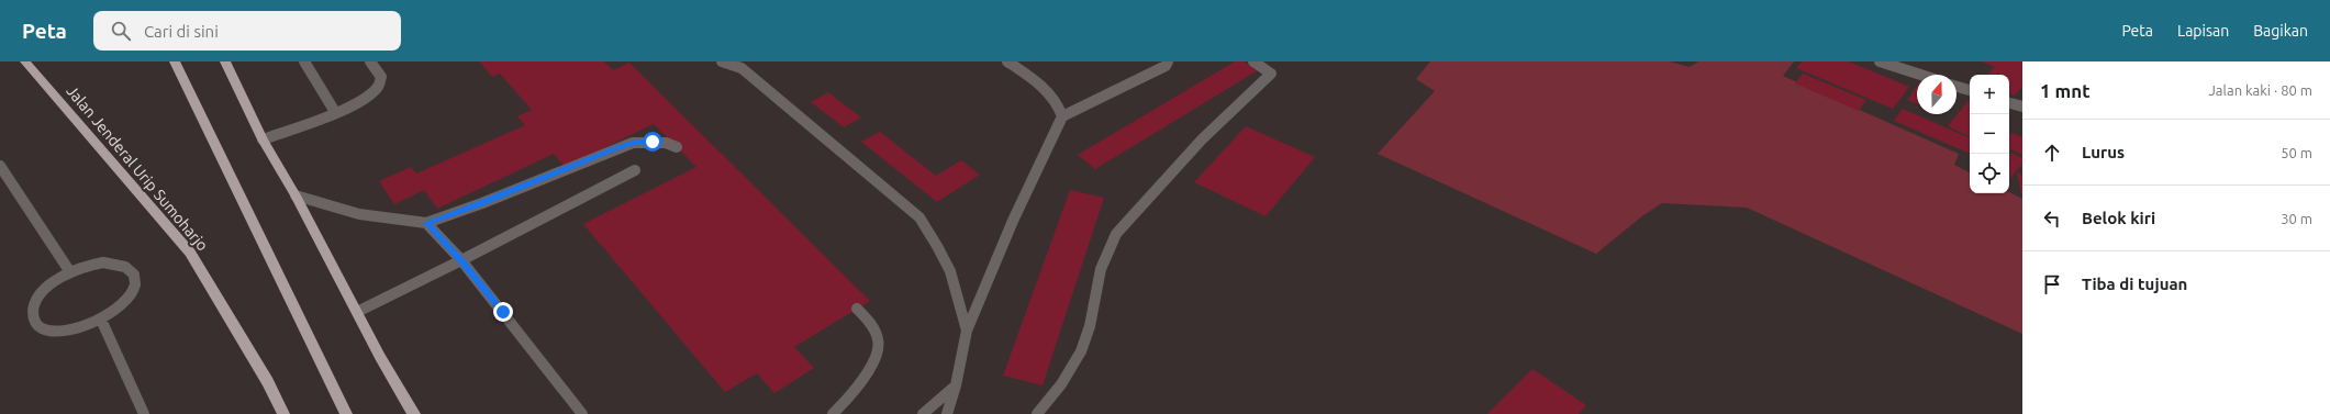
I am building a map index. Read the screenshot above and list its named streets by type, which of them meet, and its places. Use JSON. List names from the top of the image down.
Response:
{
  "streets": {
    "highway": ["Jalan Jenderal Urip Sumoharjo"]
  },
  "north": "top",
  "page": {
    "header": "Peta",
    "search": "Cari di sini",
    "nav": ["Peta", "Lapisan", "Bagikan"],
    "heading": ["1 mnt", "Jalan kaki · 80 m"],
    "map_buttons": ["+", "−"],
    "list": [
      ["Lurus", "50 m"],
      ["Belok kiri", "30 m"],
      "Tiba di tujuan"
    ]
  }
}
